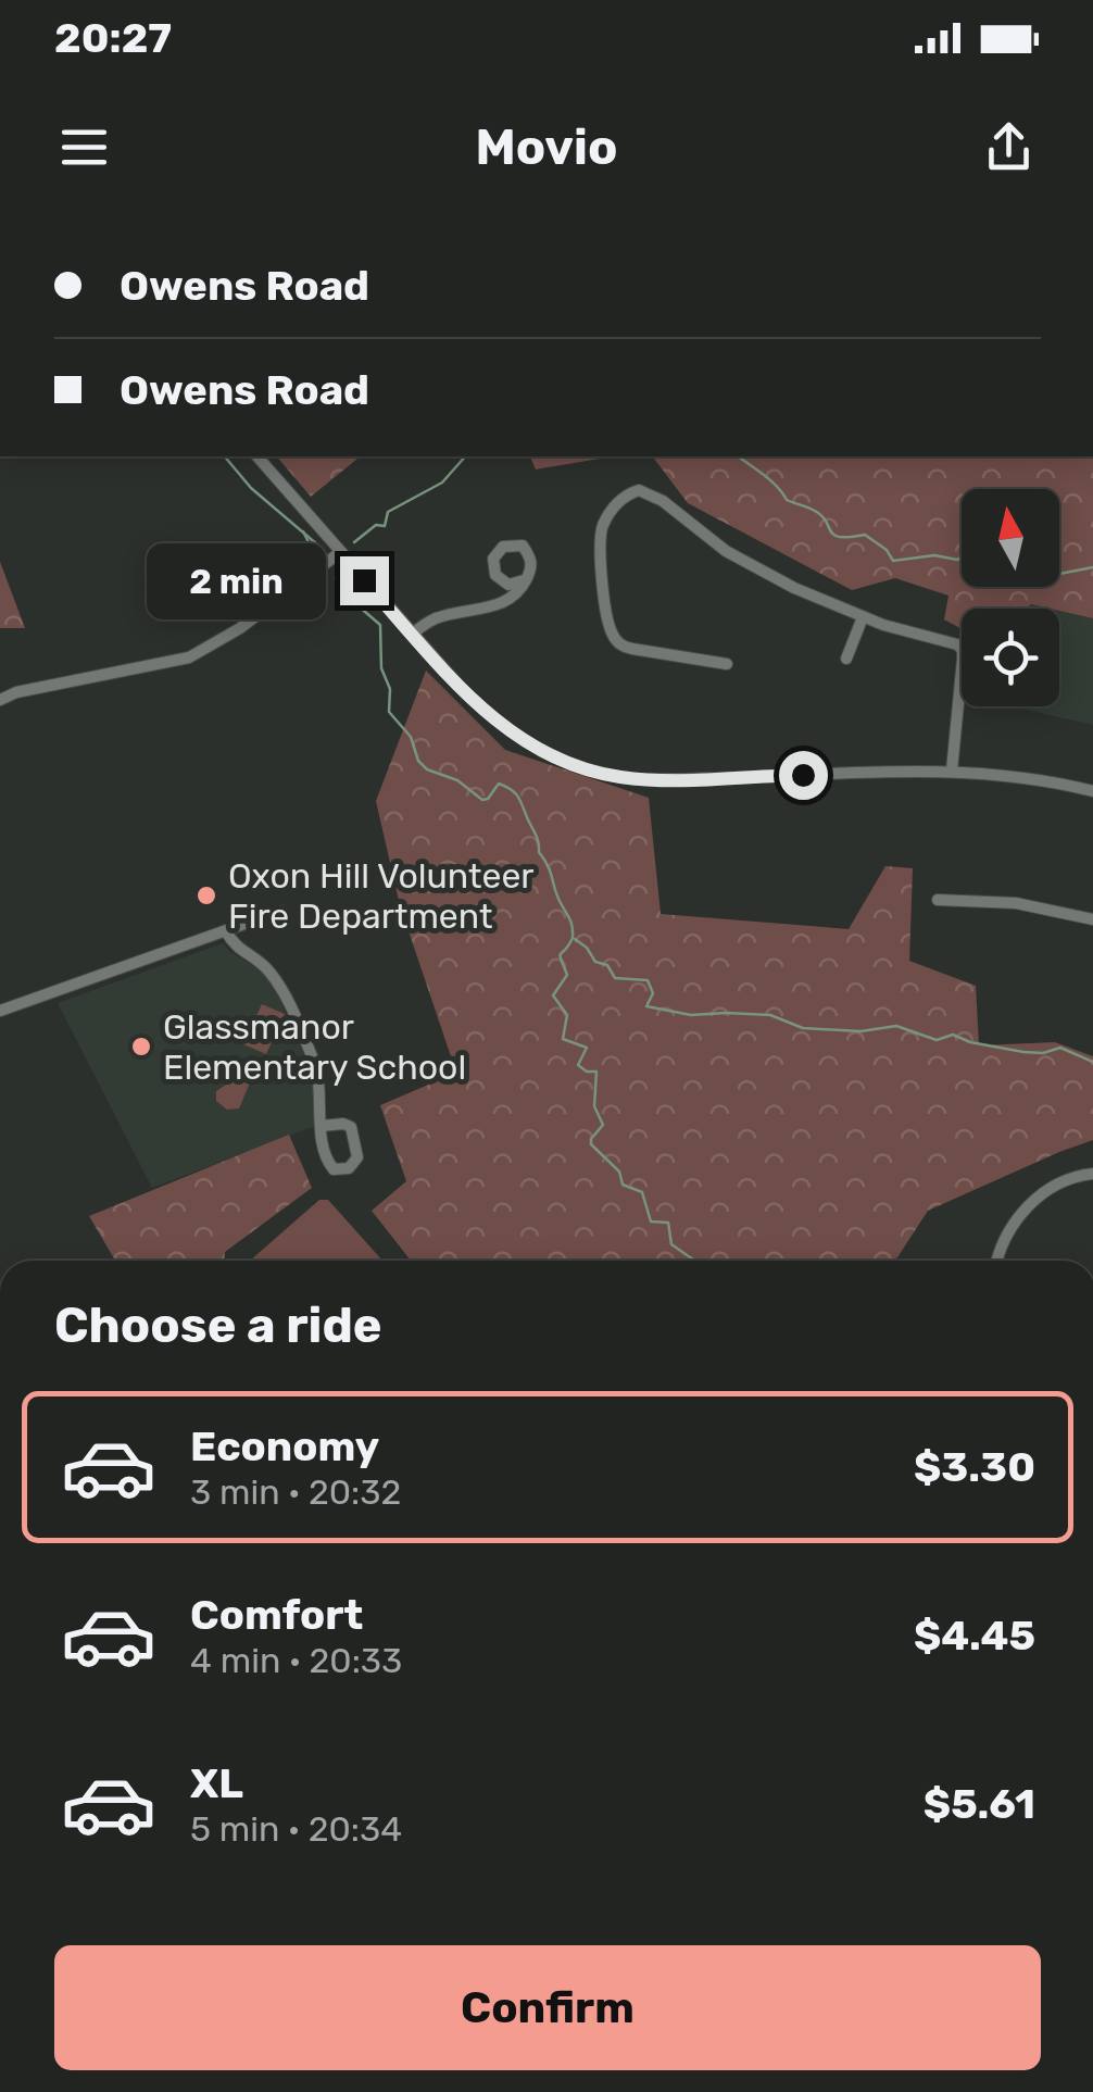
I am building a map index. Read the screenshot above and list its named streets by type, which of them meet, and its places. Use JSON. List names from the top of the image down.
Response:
{
  "places": ["Oxon Hill Volunteer Fire Department", "Glassmanor Elementary School"],
  "north": "top",
  "page": {
    "status": "20:27",
    "header": "Movio",
    "banner": ["Owens Road", "Owens Road"],
    "bubble": "2 min",
    "heading": "Choose a ride",
    "list": [
      {
        "name": "Economy",
        "note": "3 min · 20:32",
        "value": "$3.30"
      },
      {
        "name": "Comfort",
        "note": "4 min · 20:33",
        "value": "$4.45"
      },
      {
        "name": "XL",
        "note": "5 min · 20:34",
        "value": "$5.61"
      }
    ],
    "buttons": "Confirm"
  }
}
